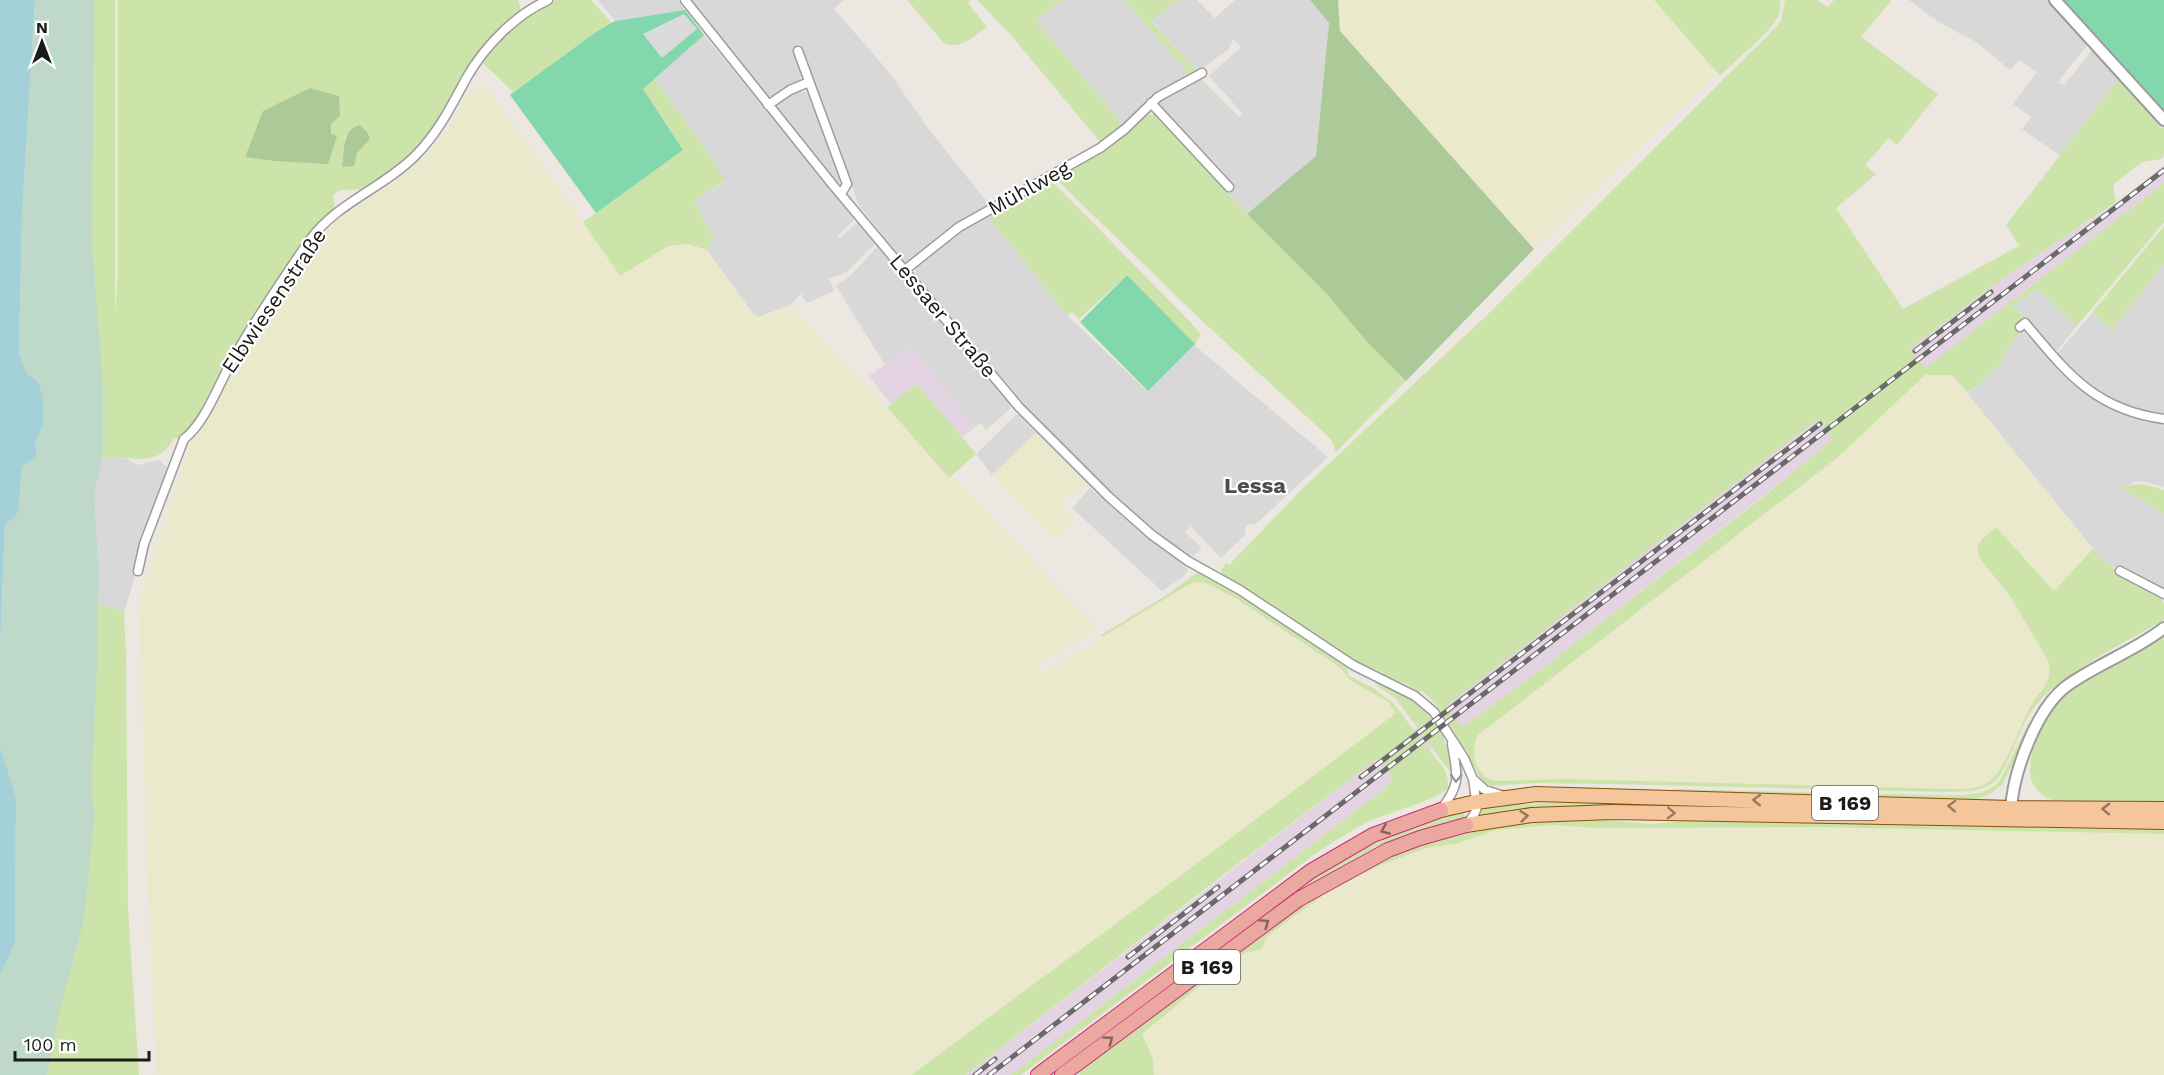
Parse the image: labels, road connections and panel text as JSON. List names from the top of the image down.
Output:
{
  "streets": {
    "highway": ["B 169"],
    "street": ["Mühlweg", "Elbwiesenstraße", "Lessaer Straße"]
  },
  "crossings": [
    ["Mühlweg", "Lessaer Straße"]
  ],
  "districts": ["Lessa"],
  "scale_bar": "100 m",
  "north": "top"
}
